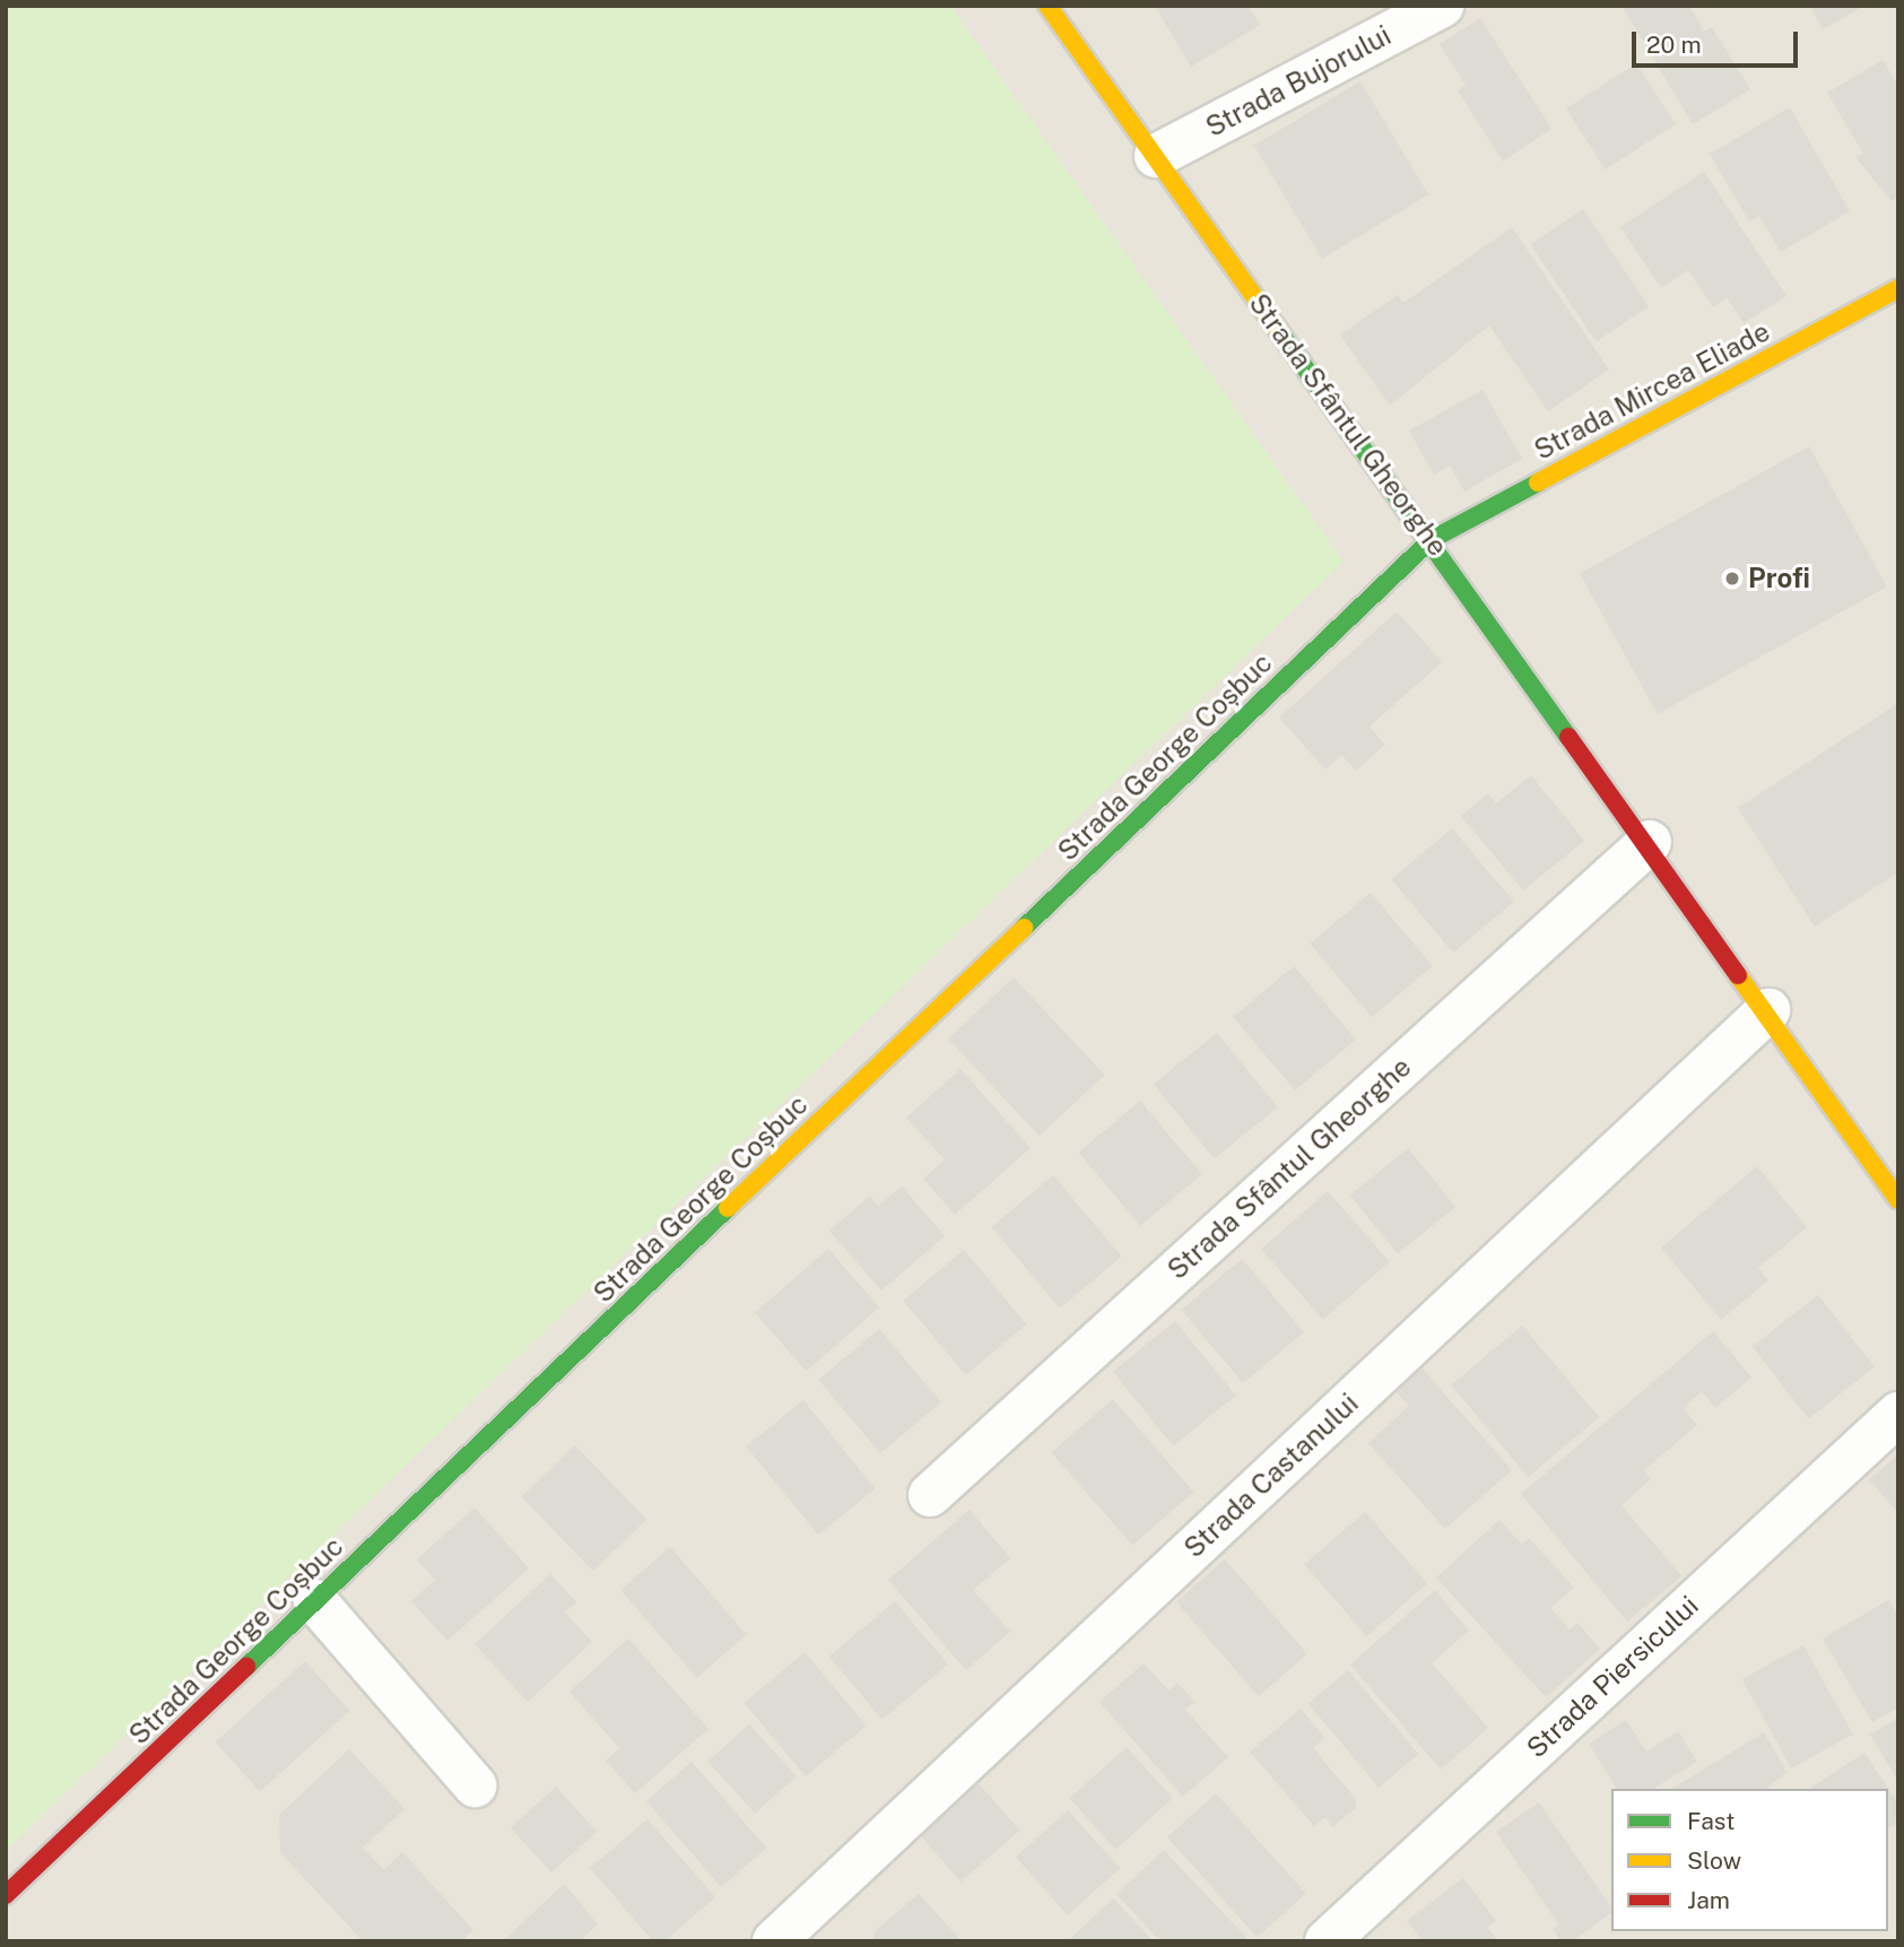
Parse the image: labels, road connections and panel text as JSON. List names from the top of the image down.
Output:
{
  "streets": {
    "street": [
      "Strada Bujorului",
      "Strada Mircea Eliade",
      "Strada Sfântul Gheorghe",
      "Strada George Coșbuc",
      "Strada Castanului",
      "Strada Piersicului"
    ]
  },
  "crossings": [
    ["Strada Bujorului", "Strada Sfântul Gheorghe"],
    ["Strada Mircea Eliade", "Strada Sfântul Gheorghe"],
    ["Strada Mircea Eliade", "Strada George Coșbuc"],
    ["Strada Sfântul Gheorghe", "Strada George Coșbuc"],
    ["Strada Sfântul Gheorghe", "Strada Castanului"]
  ],
  "places": ["Profi"],
  "legend": ["Fast", "Slow", "Jam"],
  "scale_bar": "20 m"
}
